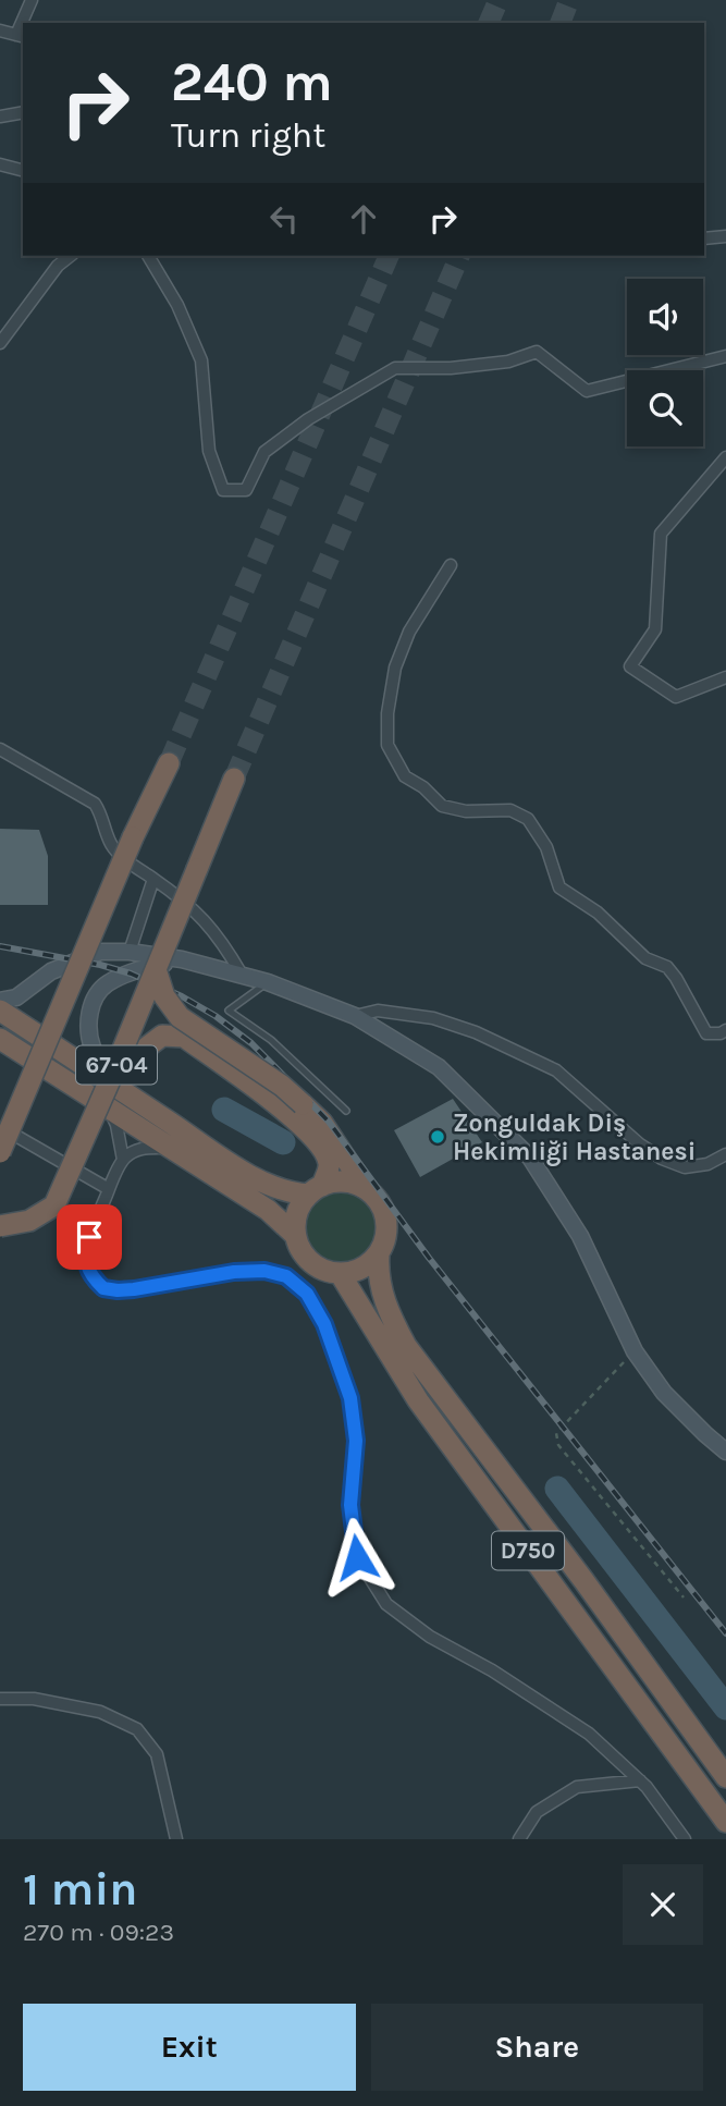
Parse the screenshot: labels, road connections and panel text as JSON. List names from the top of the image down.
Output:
{
  "streets": {
    "highway": ["67-04", "D750"]
  },
  "places": ["Zonguldak Diş Hekimliği Hastanesi"],
  "page": {
    "turn": ["240 m", "Turn right"],
    "heading": ["1 min", "270 m · 09:23"],
    "buttons": ["Exit", "Share"]
  }
}
